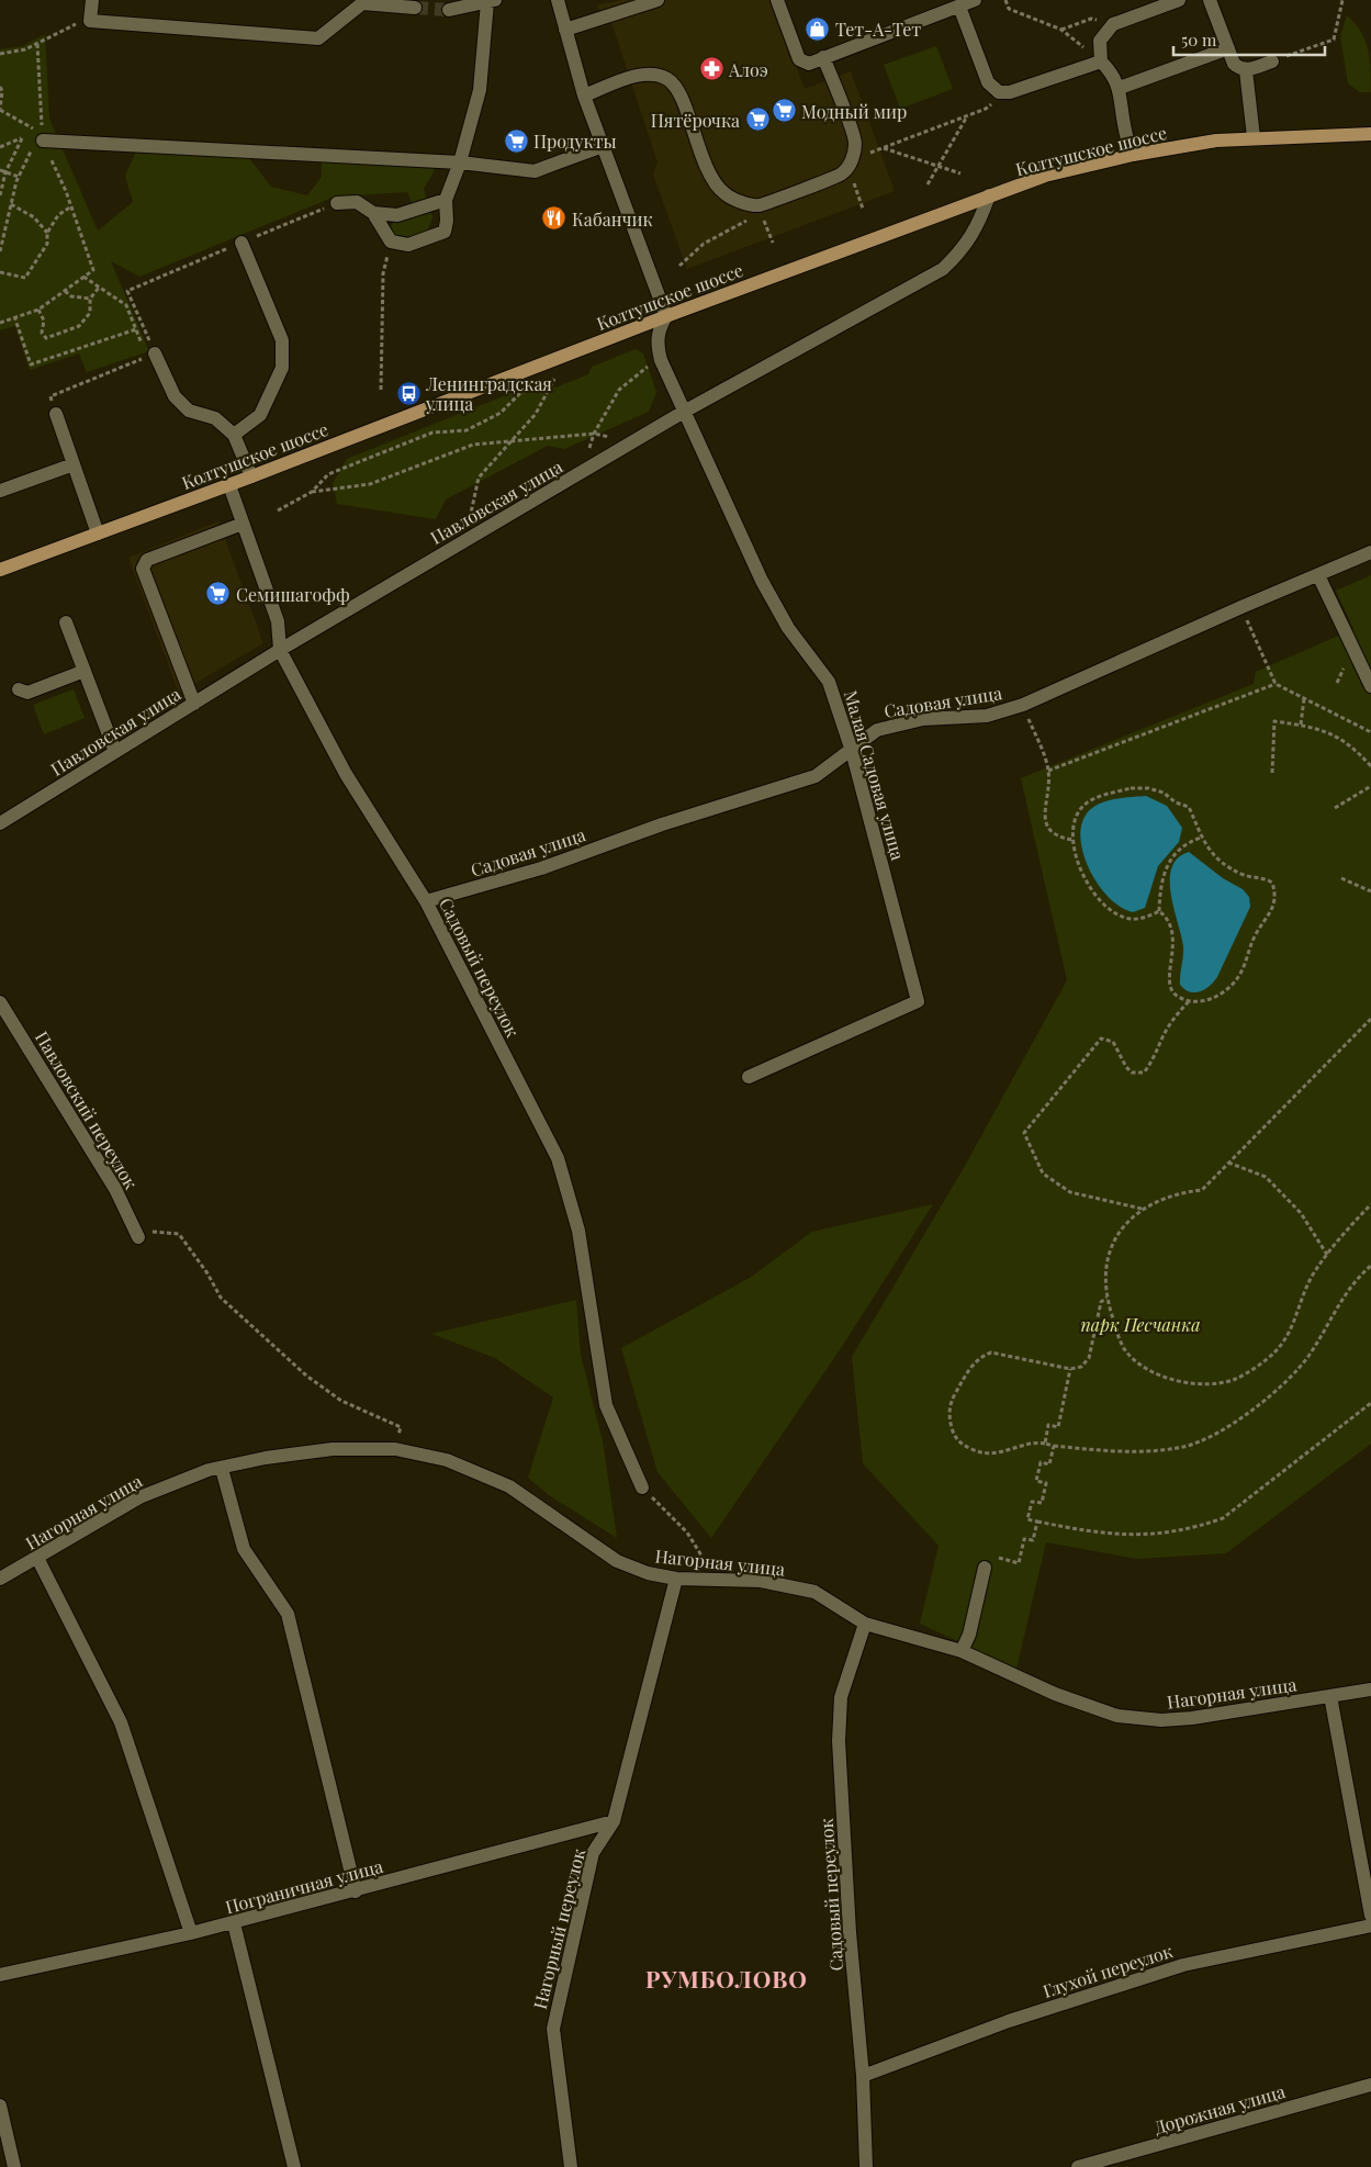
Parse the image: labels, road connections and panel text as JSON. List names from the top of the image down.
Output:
{
  "streets": {
    "main road": ["Колтушское шоссе"],
    "street": [
      "Павловская улица",
      "Садовая улица",
      "Малая Садовая улица",
      "Садовый переулок",
      "Павловский переулок",
      "Нагорная улица",
      "Пограничная улица",
      "Нагорный переулок",
      "Глухой переулок",
      "Дорожная улица"
    ]
  },
  "crossings": [
    ["Колтушское шоссе", "Павловская улица"],
    ["Колтушское шоссе", "Малая Садовая улица"],
    ["Колтушское шоссе", "Садовый переулок"],
    ["Павловская улица", "Малая Садовая улица"],
    ["Павловская улица", "Садовый переулок"],
    ["Садовая улица", "Малая Садовая улица"],
    ["Садовая улица", "Садовый переулок"],
    ["Садовый переулок", "Нагорная улица"],
    ["Садовый переулок", "Глухой переулок"],
    ["Нагорная улица", "Нагорный переулок"],
    ["Пограничная улица", "Нагорный переулок"]
  ],
  "districts": ["РУМБОЛОВО"],
  "parks": ["парк Песчанка"],
  "places": {
    "shop": ["Тет-А-Тет"],
    "pharmacy": ["Алоэ"],
    "supermarket": [
      "Модный мир",
      "Пятёрочка",
      "Продукты",
      "Семишагофф"
    ],
    "restaurant": ["Кабанчик"],
    "bus stop": ["Ленинградская улица"]
  },
  "scale_bar": "50 m"
}
